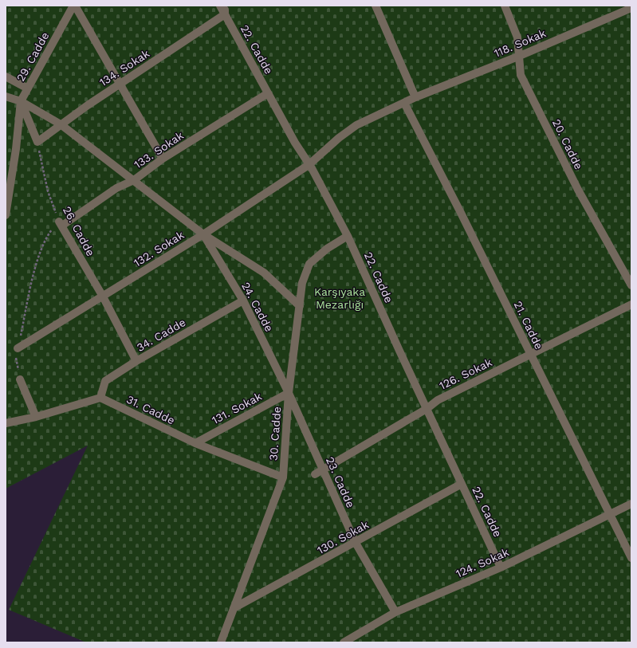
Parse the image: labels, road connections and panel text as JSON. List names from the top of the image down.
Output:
{
  "streets": {
    "lane": [
      "118. Sokak",
      "22. Cadde",
      "29. Cadde",
      "134. Sokak",
      "20. Cadde",
      "133. Sokak",
      "26. Cadde",
      "132. Sokak",
      "24. Cadde",
      "21. Cadde",
      "34. Cadde",
      "126. Sokak",
      "131. Sokak",
      "31. Cadde",
      "30. Cadde",
      "23. Cadde",
      "130. Sokak",
      "124. Sokak"
    ]
  },
  "crossings": [
    ["118. Sokak", "20. Cadde"],
    ["118. Sokak", "132. Sokak"],
    ["118. Sokak", "21. Cadde"],
    ["22. Cadde", "134. Sokak"],
    ["22. Cadde", "133. Sokak"],
    ["22. Cadde", "132. Sokak"],
    ["22. Cadde", "126. Sokak"],
    ["22. Cadde", "30. Cadde"],
    ["22. Cadde", "130. Sokak"],
    ["22. Cadde", "124. Sokak"],
    ["134. Sokak", "26. Cadde"],
    ["133. Sokak", "26. Cadde"],
    ["26. Cadde", "132. Sokak"],
    ["26. Cadde", "34. Cadde"],
    ["132. Sokak", "24. Cadde"],
    ["132. Sokak", "21. Cadde"],
    ["24. Cadde", "34. Cadde"],
    ["24. Cadde", "131. Sokak"],
    ["24. Cadde", "30. Cadde"],
    ["24. Cadde", "23. Cadde"],
    ["21. Cadde", "126. Sokak"],
    ["21. Cadde", "124. Sokak"],
    ["34. Cadde", "31. Cadde"],
    ["126. Sokak", "23. Cadde"],
    ["131. Sokak", "31. Cadde"],
    ["131. Sokak", "30. Cadde"],
    ["131. Sokak", "23. Cadde"],
    ["31. Cadde", "30. Cadde"],
    ["30. Cadde", "23. Cadde"],
    ["30. Cadde", "130. Sokak"],
    ["23. Cadde", "130. Sokak"],
    ["23. Cadde", "124. Sokak"]
  ],
  "parks": ["Karşıyaka Mezarlığı"]
}
